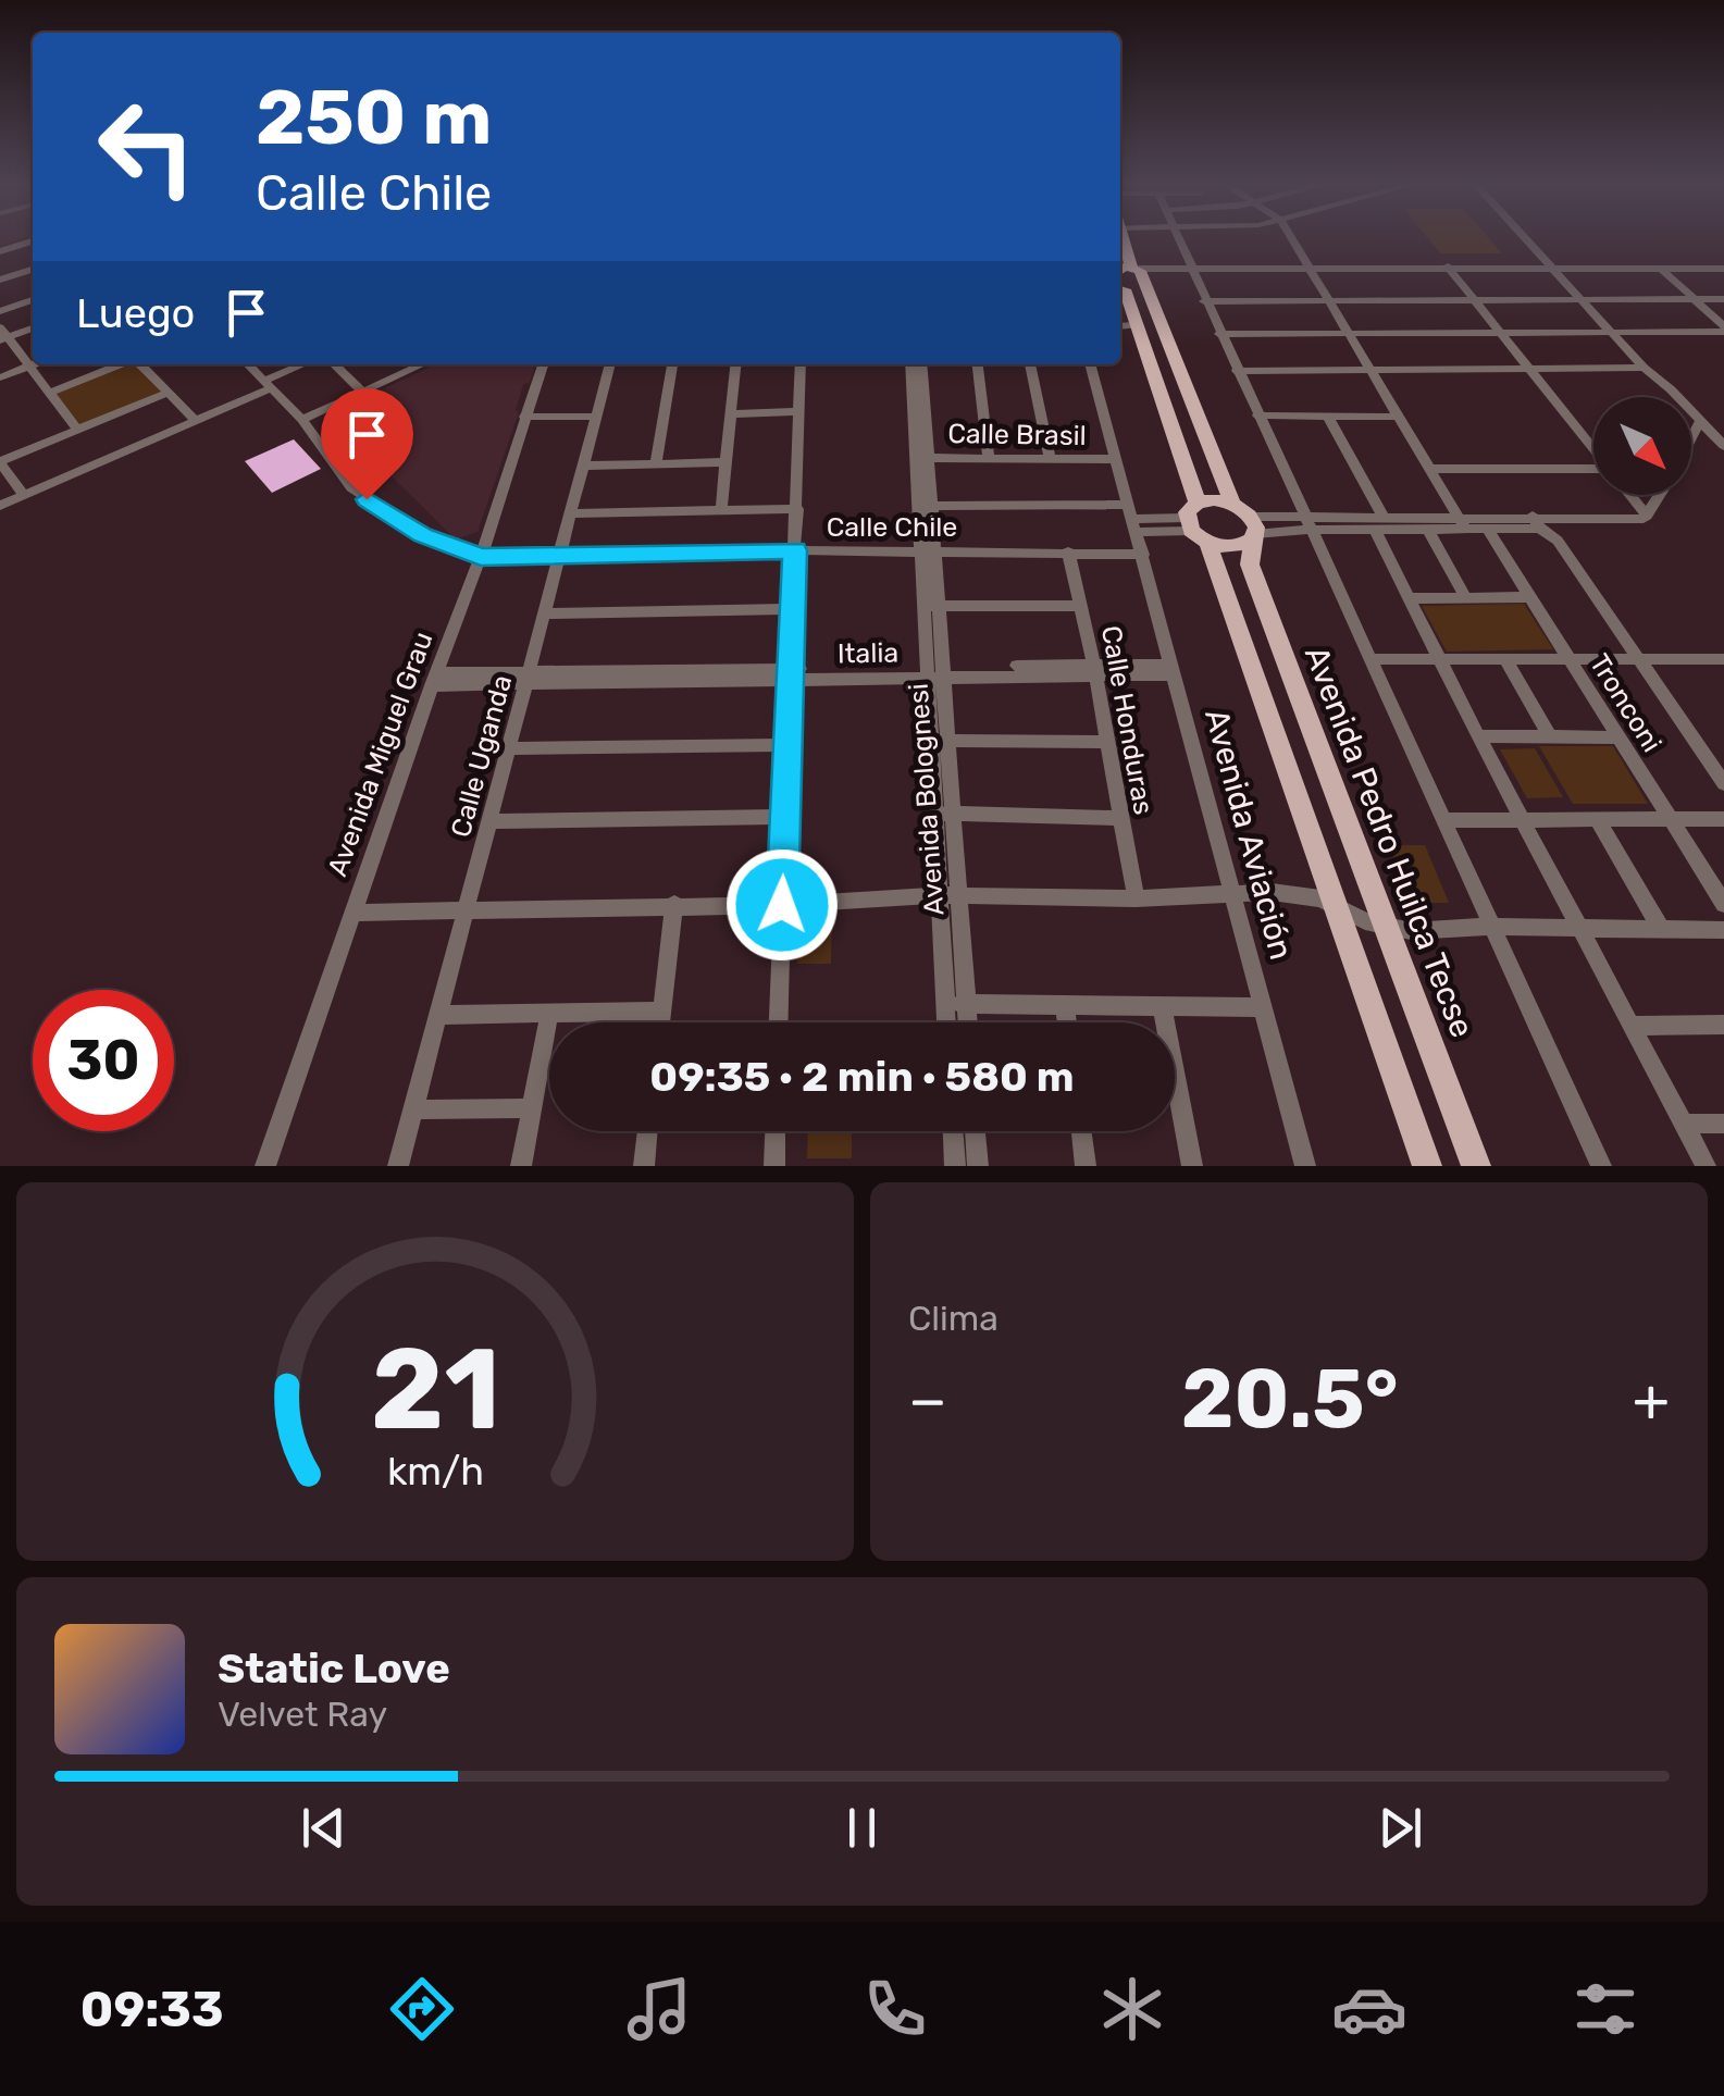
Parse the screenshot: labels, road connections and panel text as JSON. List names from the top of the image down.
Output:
{
  "streets": {
    "main road": ["Avenida Pedro Huilca Tecse"],
    "street": [
      "Calle Brasil",
      "Calle Chile",
      "Italia",
      "Tronconi",
      "Calle Honduras",
      "Avenida Miguel Grau",
      "Calle Uganda",
      "Avenida Bolognesi",
      "Avenida Aviación"
    ]
  },
  "crossings": [
    ["Calle Brasil", "Avenida Bolognesi"],
    ["Calle Brasil", "Avenida Aviación"],
    ["Calle Chile", "Calle Honduras"],
    ["Calle Chile", "Avenida Miguel Grau"],
    ["Calle Chile", "Calle Uganda"],
    ["Calle Chile", "Avenida Bolognesi"],
    ["Calle Chile", "Avenida Aviación"],
    ["Italia", "Calle Honduras"],
    ["Italia", "Avenida Miguel Grau"],
    ["Italia", "Calle Uganda"],
    ["Italia", "Avenida Bolognesi"],
    ["Italia", "Avenida Aviación"]
  ],
  "north": "bottom right",
  "page": {
    "turn": ["250 m", "Calle Chile"],
    "then": "Luego",
    "limit": "30",
    "trip": "09:35 · 2 min · 580 m",
    "tile": "Clima",
    "heat": ["−", "20.5°", "+"],
    "song": ["Static Love", "Velvet Ray"],
    "tabs": "09:33",
    "gauge": ["21", "km/h"]
  }
}
